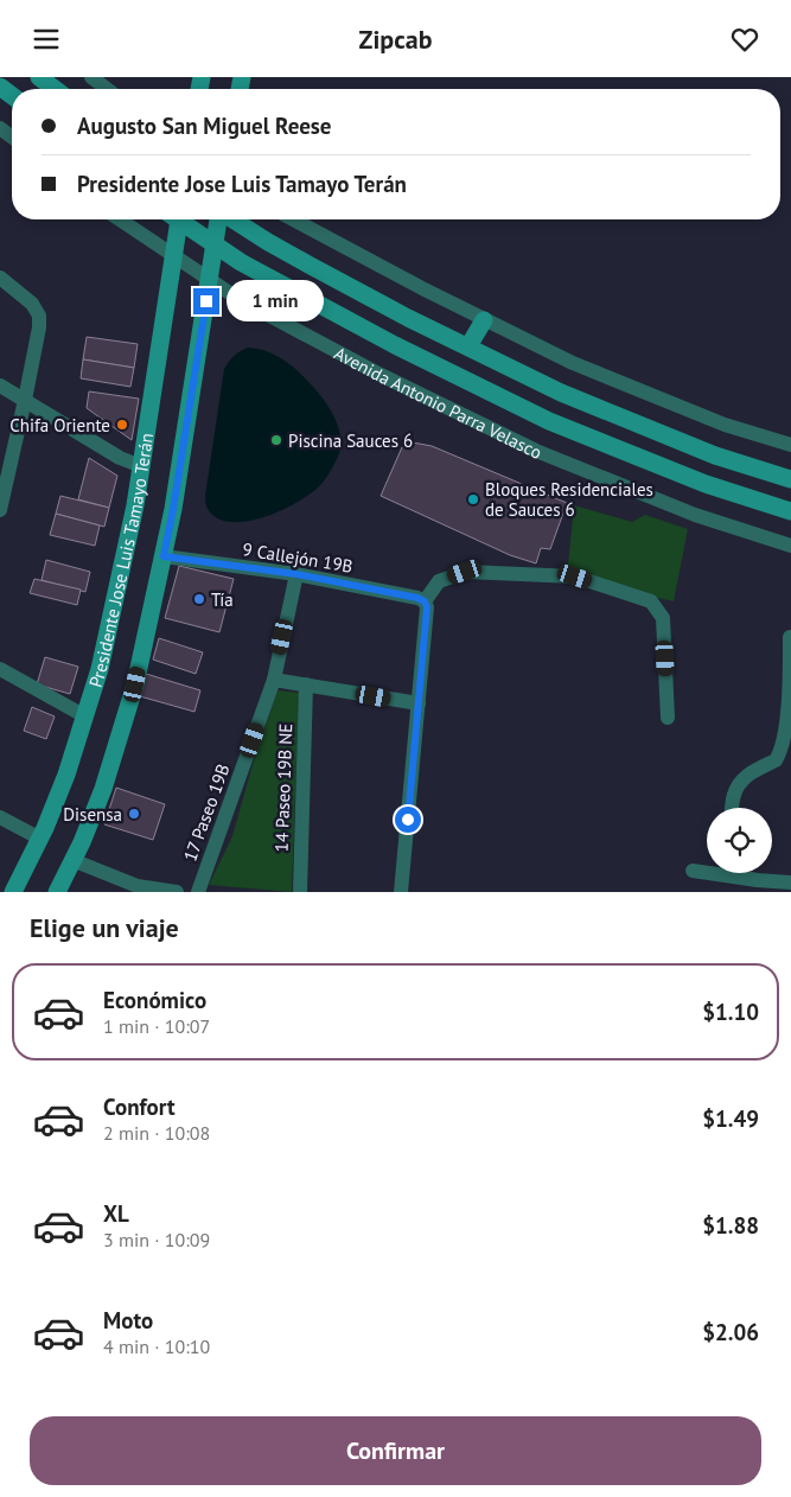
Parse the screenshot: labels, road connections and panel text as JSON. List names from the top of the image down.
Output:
{
  "streets": {
    "main road": ["Avenida Antonio Parra Velasco", "Presidente Jose Luis Tamayo Terán"],
    "street": ["9 Callejón 19B", "14 Paseo 19B NE", "17 Paseo 19B"]
  },
  "crossings": [
    ["Avenida Antonio Parra Velasco", "Presidente Jose Luis Tamayo Terán"],
    ["9 Callejón 19B", "17 Paseo 19B"]
  ],
  "places": [
    "Chifa Oriente",
    "Piscina Sauces 6",
    "Bloques Residenciales de Sauces 6",
    "Tía",
    "Disensa"
  ],
  "page": {
    "header": "Zipcab",
    "banner": ["Augusto San Miguel Reese", "Presidente Jose Luis Tamayo Terán"],
    "bubble": "1 min",
    "heading": "Elige un viaje",
    "list": [
      {
        "name": "Económico",
        "note": "1 min · 10:07",
        "value": "$1.10"
      },
      {
        "name": "Confort",
        "note": "2 min · 10:08",
        "value": "$1.49"
      },
      {
        "name": "XL",
        "note": "3 min · 10:09",
        "value": "$1.88"
      },
      {
        "name": "Moto",
        "note": "4 min · 10:10",
        "value": "$2.06"
      }
    ],
    "buttons": "Confirmar"
  }
}
